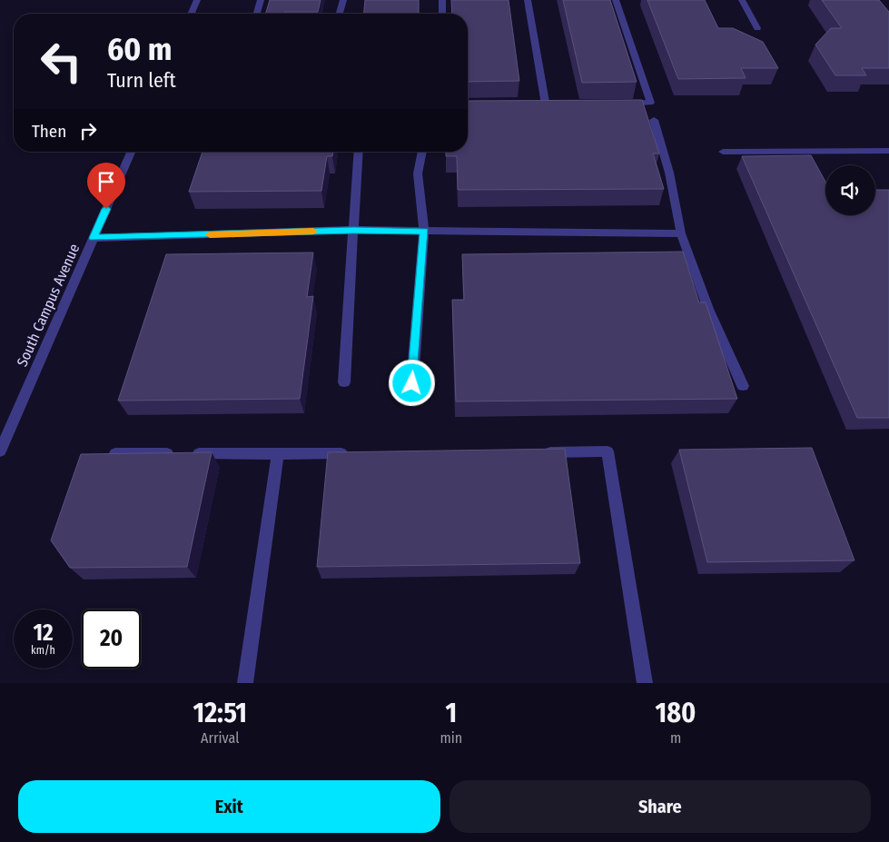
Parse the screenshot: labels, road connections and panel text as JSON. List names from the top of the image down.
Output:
{
  "streets": {
    "street": ["South Campus Avenue"]
  },
  "page": {
    "turn": ["60 m", "Turn left"],
    "then": "Then",
    "speed": "12 km/h",
    "limit": "20",
    "eta": [
      "12:51",
      "Arrival",
      "1",
      "min",
      "180",
      "m"
    ],
    "buttons": ["Exit", "Share"]
  }
}
